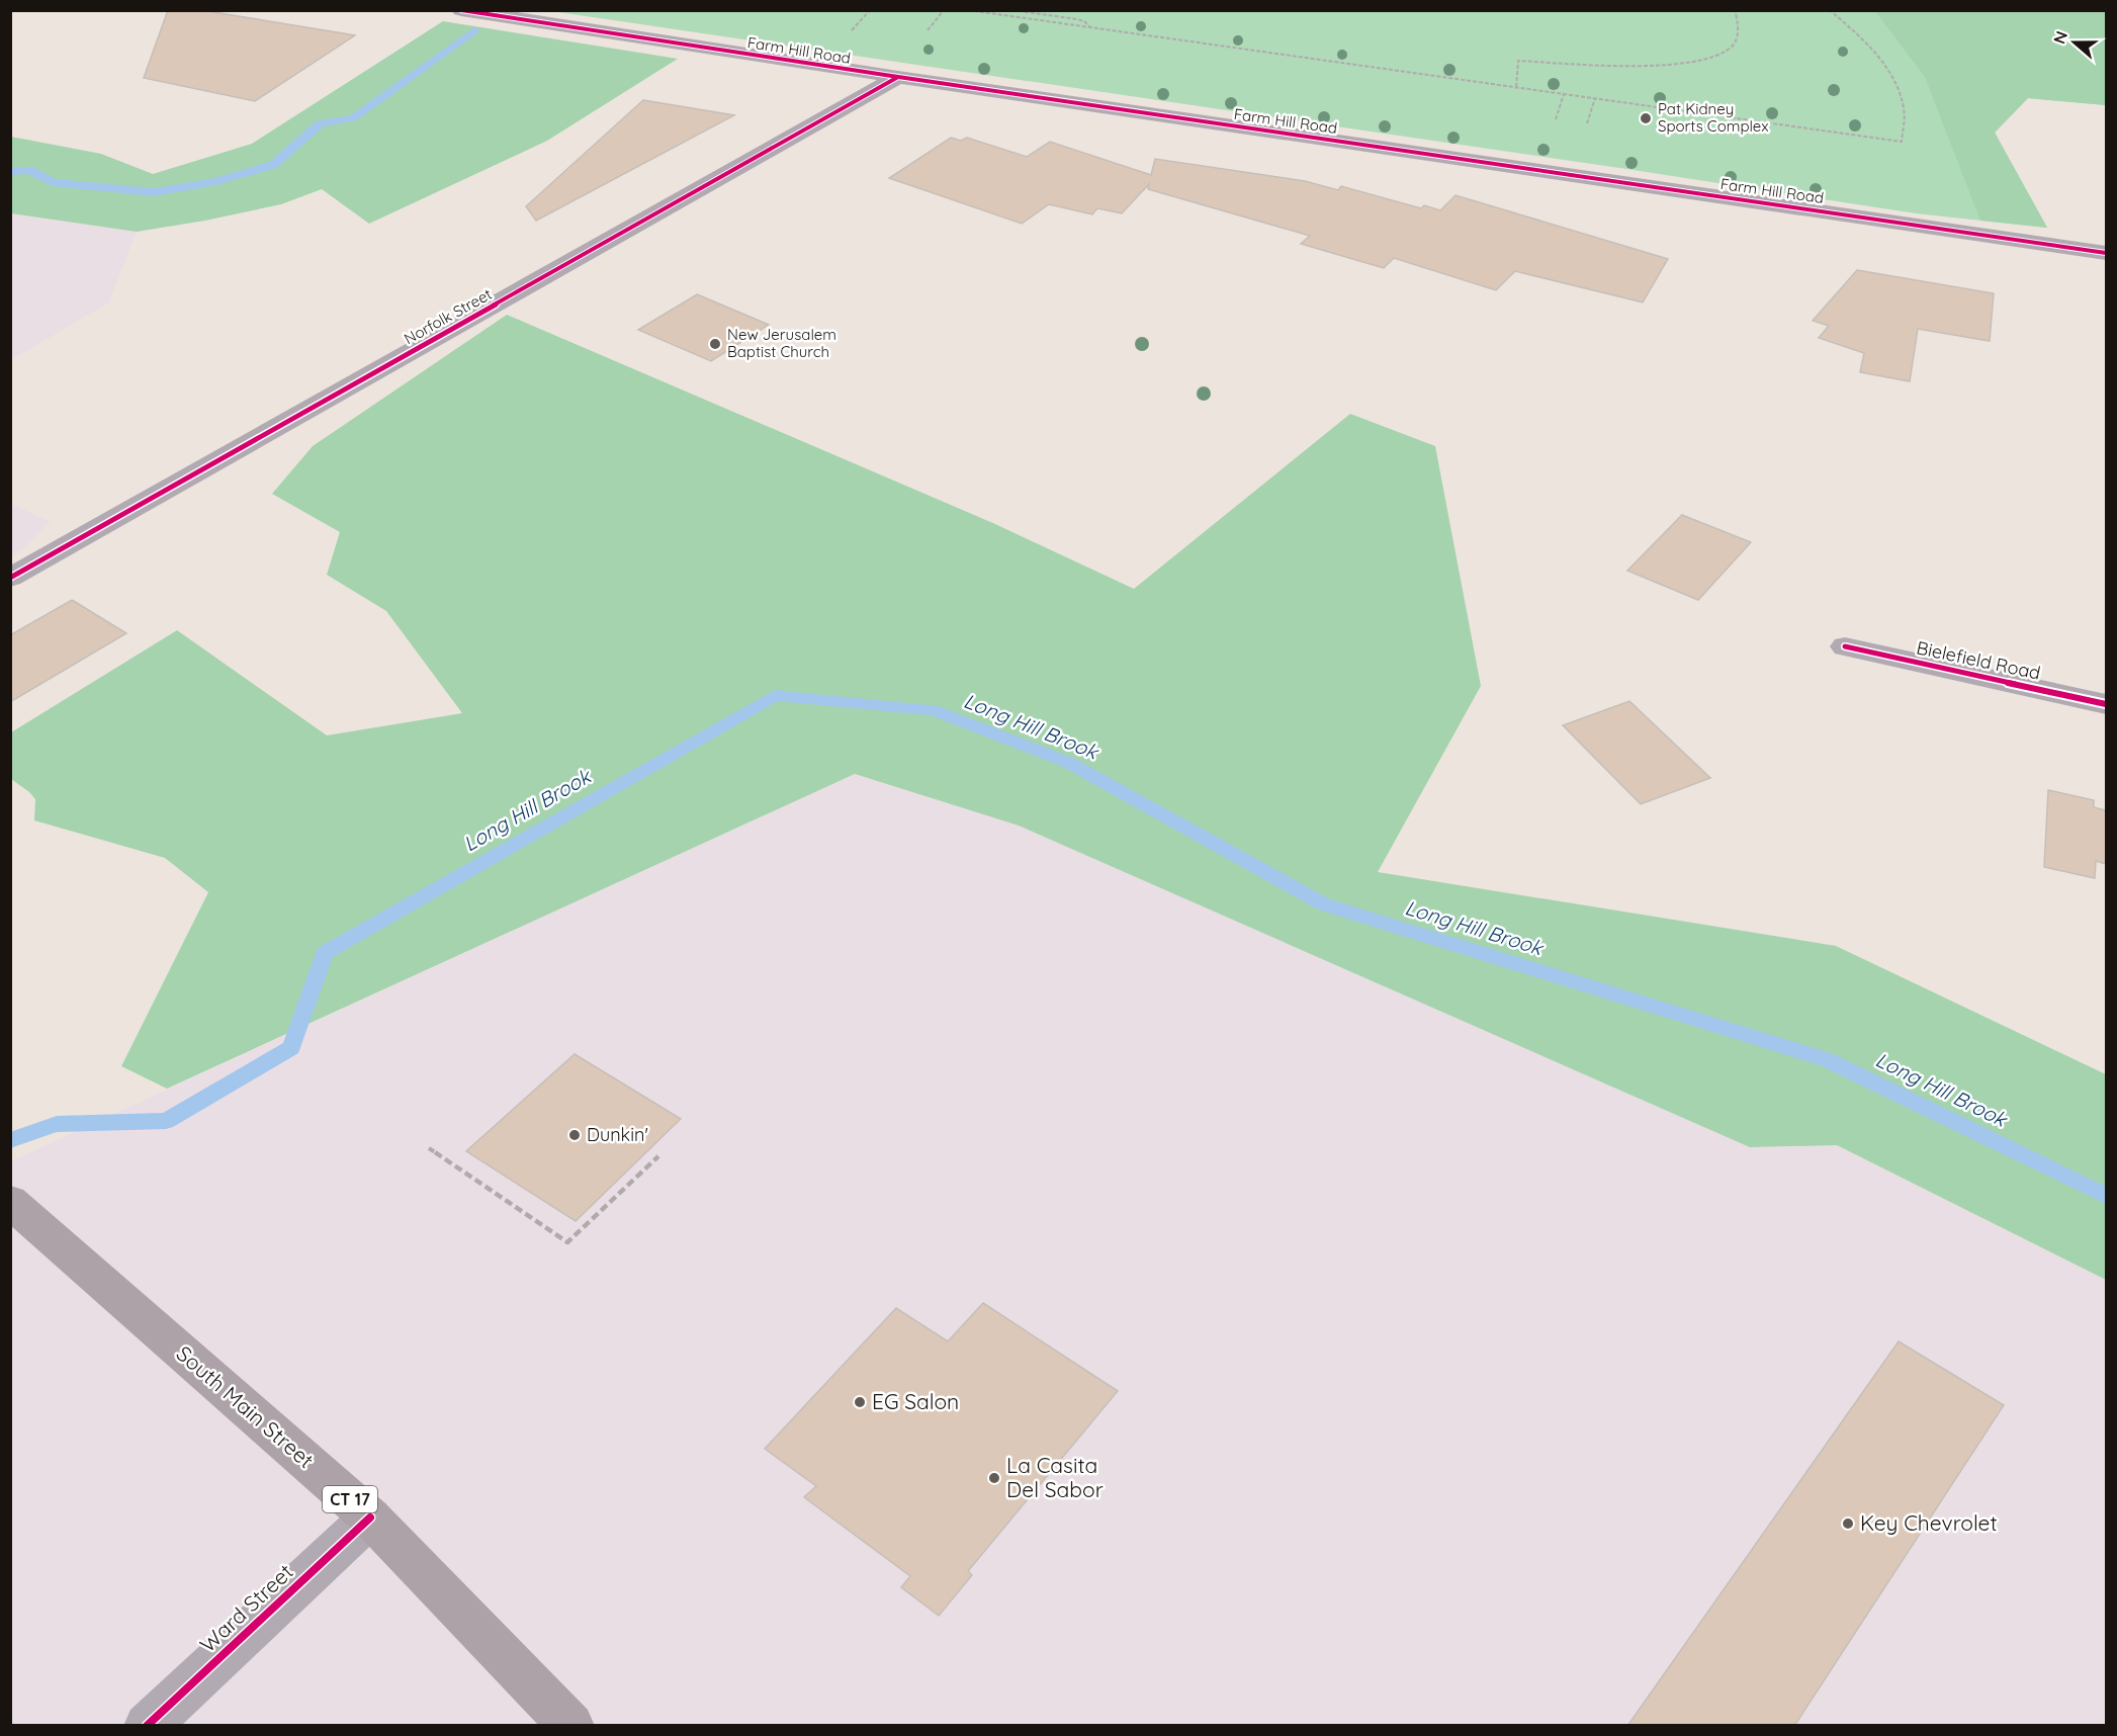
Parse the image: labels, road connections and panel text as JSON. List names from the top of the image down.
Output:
{
  "streets": {
    "main road": ["South Main Street", "CT 17"],
    "street": [
      "Farm Hill Road",
      "Norfolk Street",
      "Bielefield Road",
      "Ward Street"
    ]
  },
  "crossings": [
    ["Farm Hill Road", "Norfolk Street"],
    ["South Main Street", "Ward Street"]
  ],
  "water": ["Long Hill Brook"],
  "places": [
    "Pat Kidney Sports Complex",
    "New Jerusalem Baptist Church",
    "Dunkin'",
    "EG Salon",
    "La Casita Del Sabor",
    "Key Chevrolet"
  ],
  "north": "left"
}
